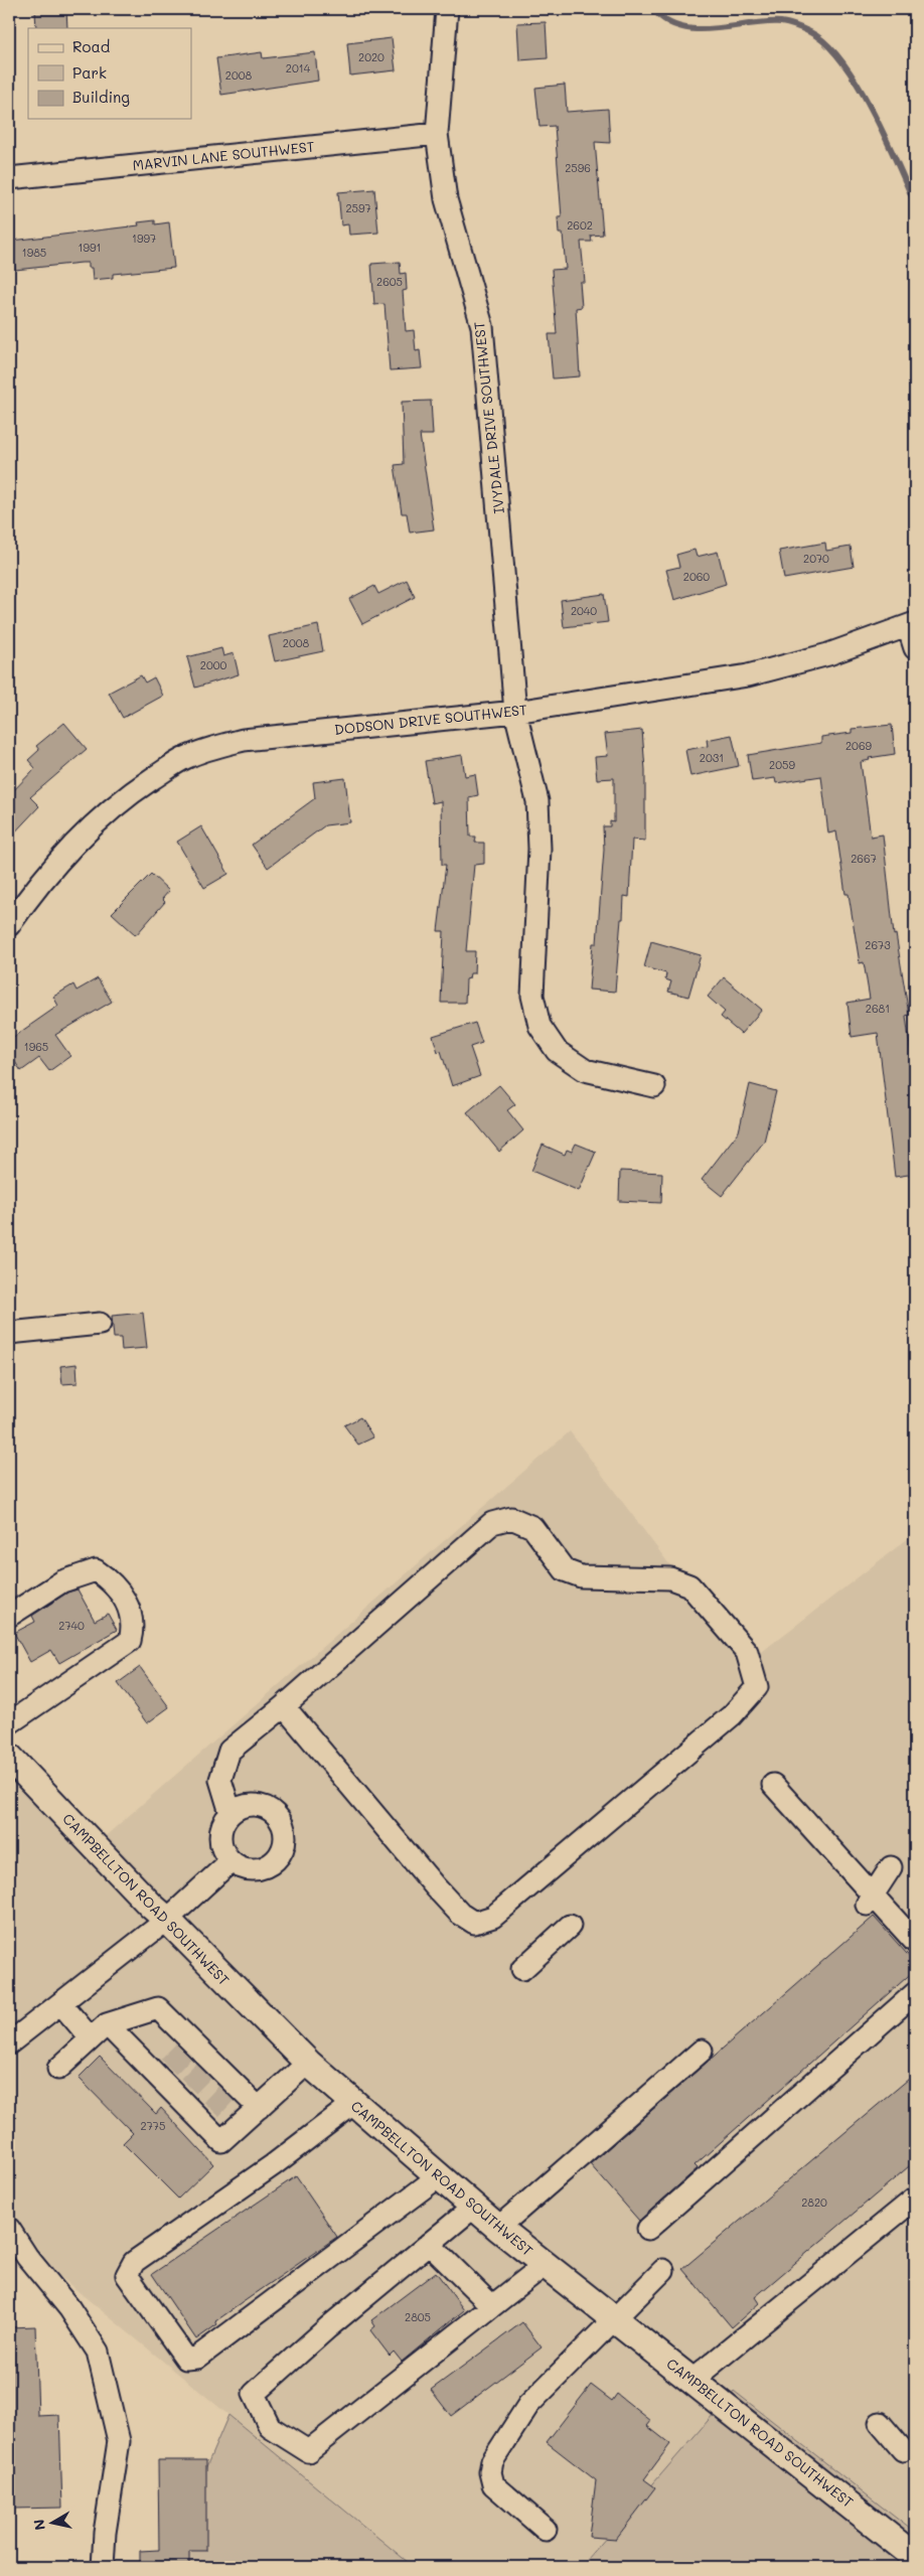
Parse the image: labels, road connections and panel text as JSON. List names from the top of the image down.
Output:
{
  "streets": {
    "main road": ["CAMPBELLTON ROAD SOUTHWEST"],
    "street": ["MARVIN LANE SOUTHWEST", "IVYDALE DRIVE SOUTHWEST", "DODSON DRIVE SOUTHWEST"]
  },
  "crossings": [
    ["MARVIN LANE SOUTHWEST", "IVYDALE DRIVE SOUTHWEST"],
    ["IVYDALE DRIVE SOUTHWEST", "DODSON DRIVE SOUTHWEST"]
  ],
  "house_numbers": [
    "2020",
    "2014",
    "2008",
    "2596",
    "2597",
    "2602",
    "1997",
    "1991",
    "1985",
    "2605",
    "2070",
    "2060",
    "2040",
    "2008",
    "2000",
    "2069",
    "2031",
    "2059",
    "2667",
    "2673",
    "2681",
    "1965",
    "2740",
    "2775",
    "2820",
    "2805"
  ],
  "legend": ["Road", "Park", "Building"],
  "north": "left"
}
